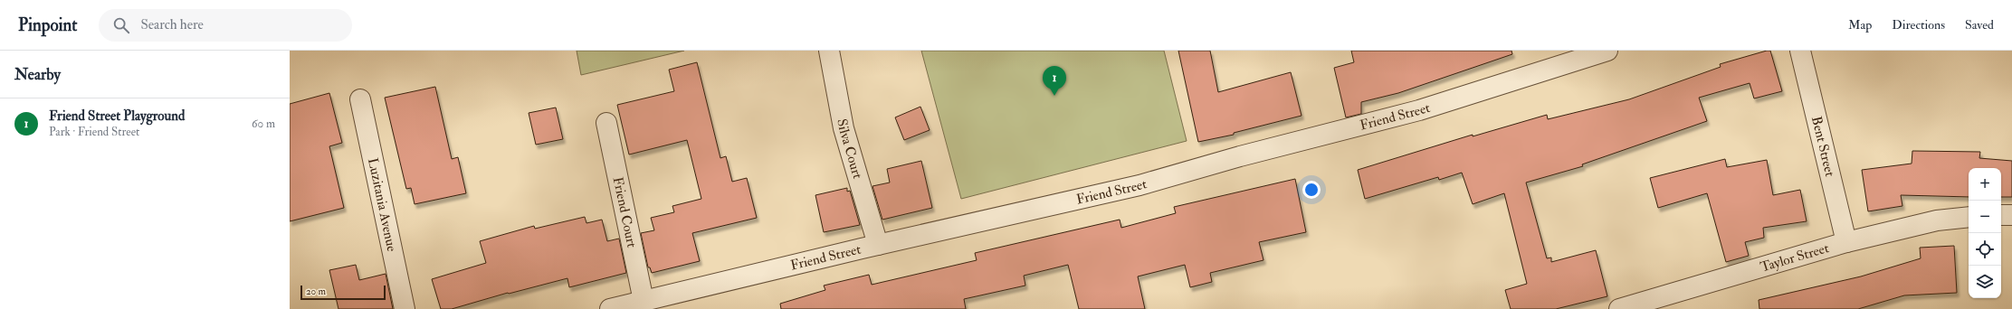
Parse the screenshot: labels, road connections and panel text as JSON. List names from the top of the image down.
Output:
{
  "streets": {
    "street": [
      "Friend Street",
      "Bent Street",
      "Silva Court",
      "Luzitania Avenue",
      "Friend Court",
      "Taylor Street"
    ]
  },
  "crossings": [
    ["Friend Street", "Silva Court"],
    ["Friend Street", "Friend Court"],
    ["Bent Street", "Taylor Street"]
  ],
  "scale_bar": "20 m",
  "page": {
    "header": "Pinpoint",
    "search": "Search here",
    "nav": ["Map", "Directions", "Saved"],
    "heading": "Nearby",
    "pins": "1",
    "list": [
      {
        "mark": "1",
        "name": "Friend Street Playground",
        "note": "Park · Friend Street",
        "value": "60 m"
      }
    ],
    "map_buttons": ["+", "−"],
    "scale": "20 m"
  }
}
